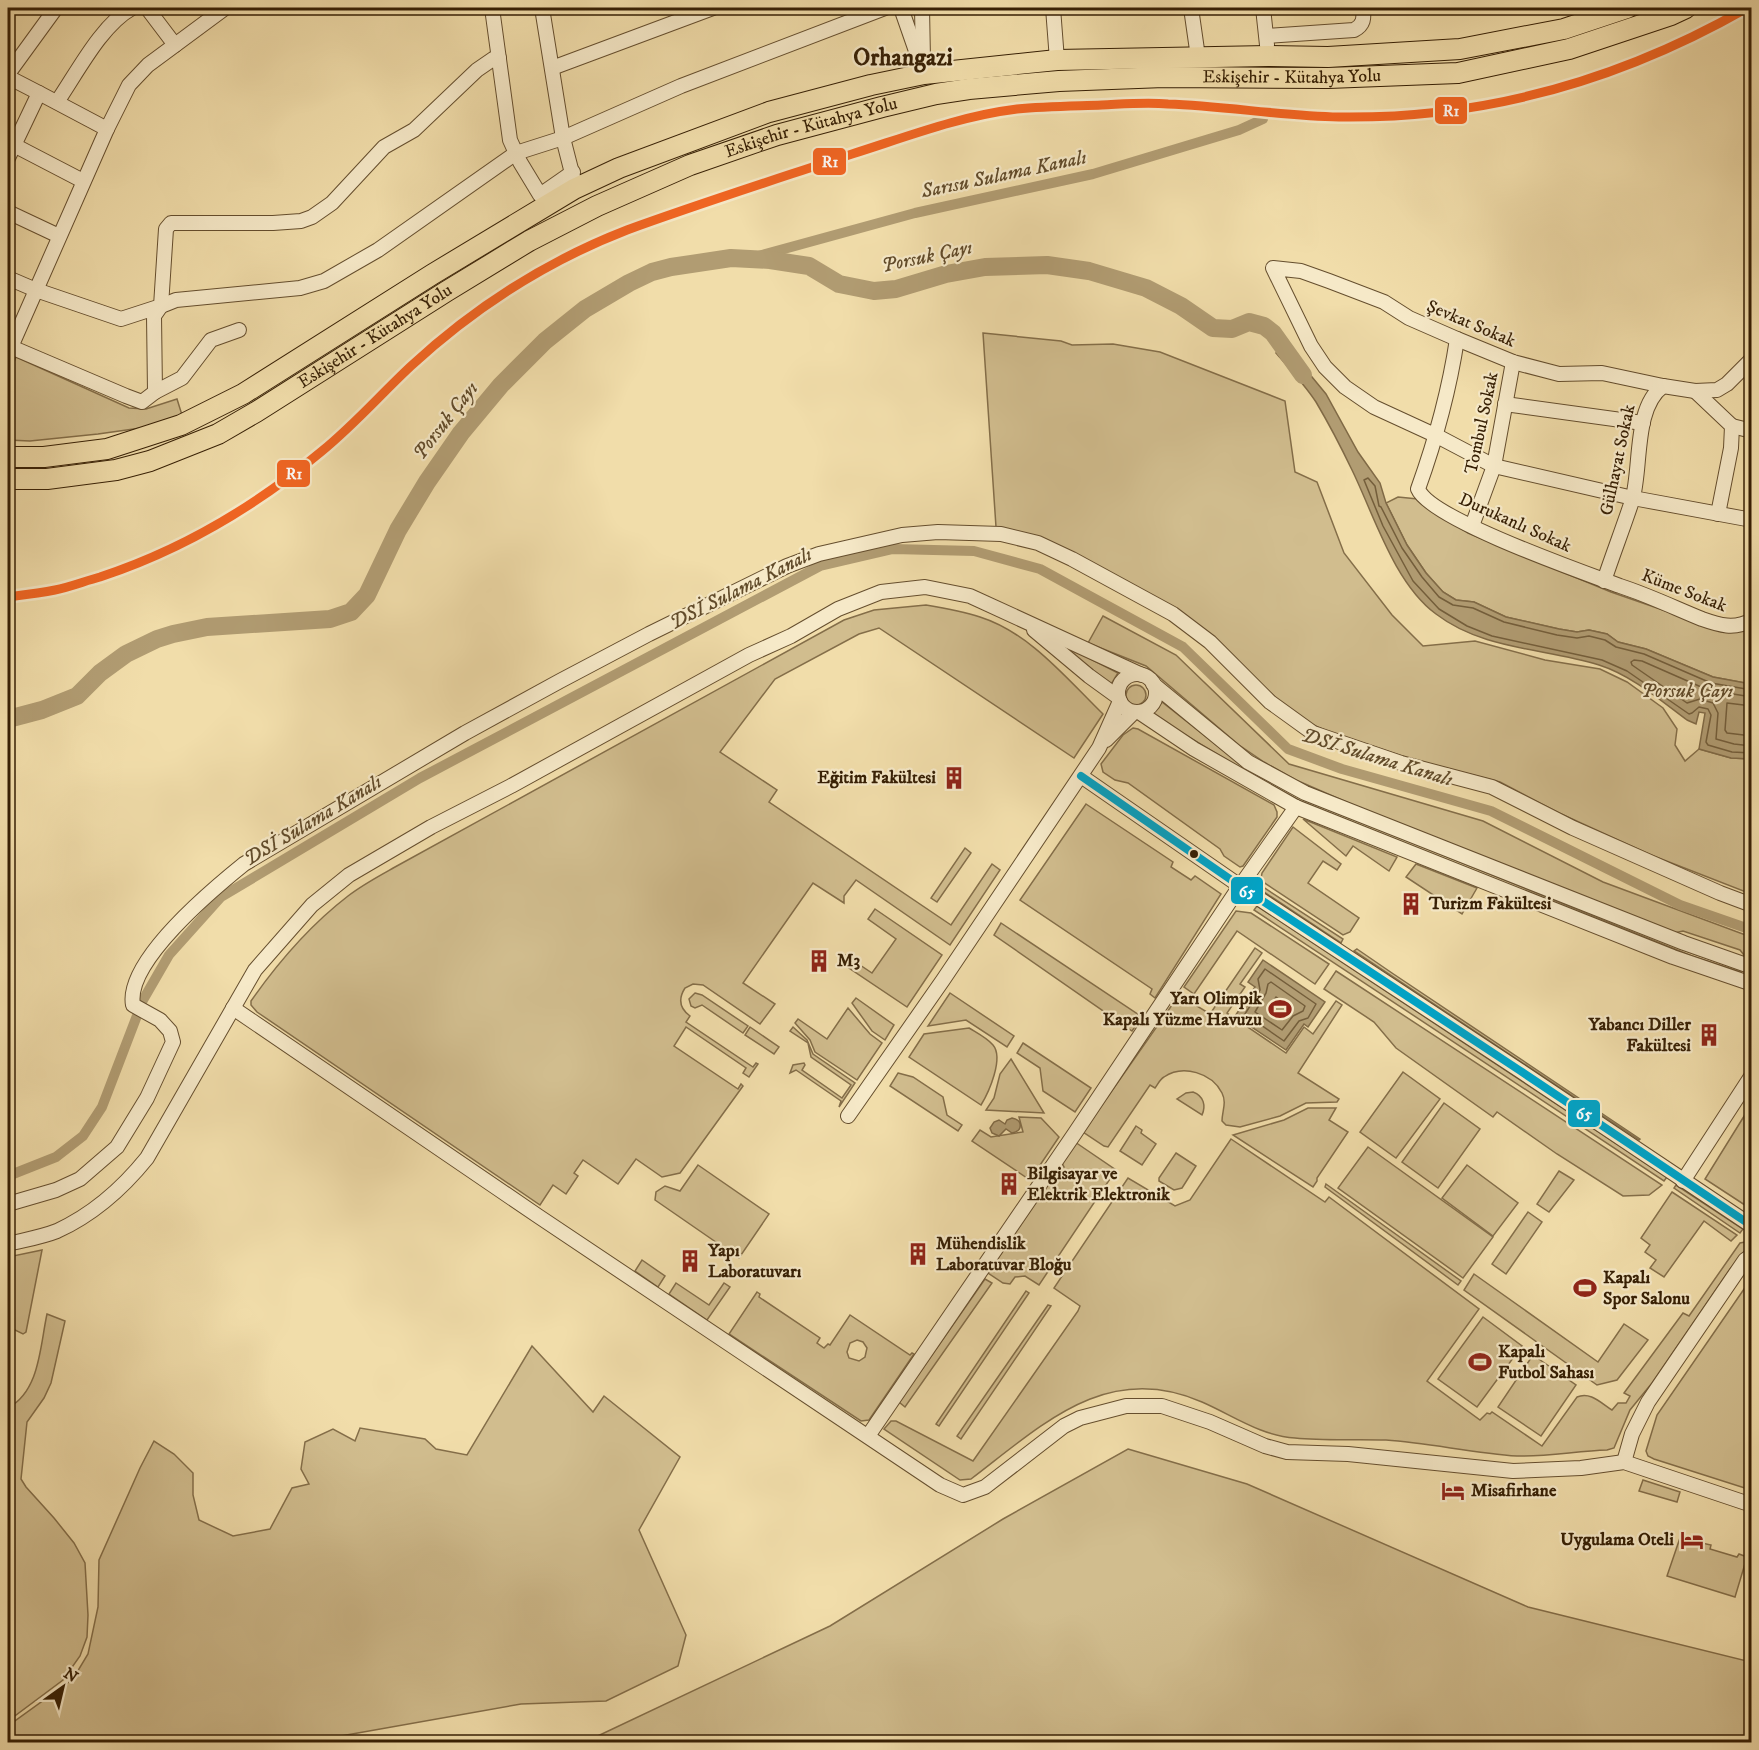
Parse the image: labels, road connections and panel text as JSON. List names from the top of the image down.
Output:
{
  "streets": {
    "highway": ["Eskişehir - Kütahya Yolu"],
    "street": [
      "Şevkat Sokak",
      "Tombul Sokak",
      "Gülhayat Sokak",
      "Durukanlı Sokak",
      "Küme Sokak"
    ]
  },
  "crossings": [
    ["Şevkat Sokak", "Tombul Sokak"],
    ["Şevkat Sokak", "Gülhayat Sokak"],
    ["Şevkat Sokak", "Durukanlı Sokak"],
    ["Tombul Sokak", "Durukanlı Sokak"],
    ["Gülhayat Sokak", "Durukanlı Sokak"],
    ["Gülhayat Sokak", "Küme Sokak"],
    ["Durukanlı Sokak", "Küme Sokak"]
  ],
  "districts": ["Orhangazi"],
  "water": ["Sarısu Sulama Kanalı", "Porsuk Çayı", "DSİ Sulama Kanalı"],
  "places": {
    "building": [
      "Eğitim Fakültesi",
      "Turizm Fakültesi",
      "M3",
      "Yabancı Diller Fakültesi",
      "Bilgisayar ve Elektrik Elektronik",
      "Mühendislik Laboratuvar Bloğu",
      "Yapı Laboratuvarı"
    ],
    "sports": ["Yarı Olimpik Kapalı Yüzme Havuzu", "Kapalı Spor Salonu", "Kapalı Futbol Sahası"],
    "hotel": ["Misafirhane", "Uygulama Oteli"]
  },
  "lines": ["transit line R1", "transit line 65"],
  "north": "top right"
}
